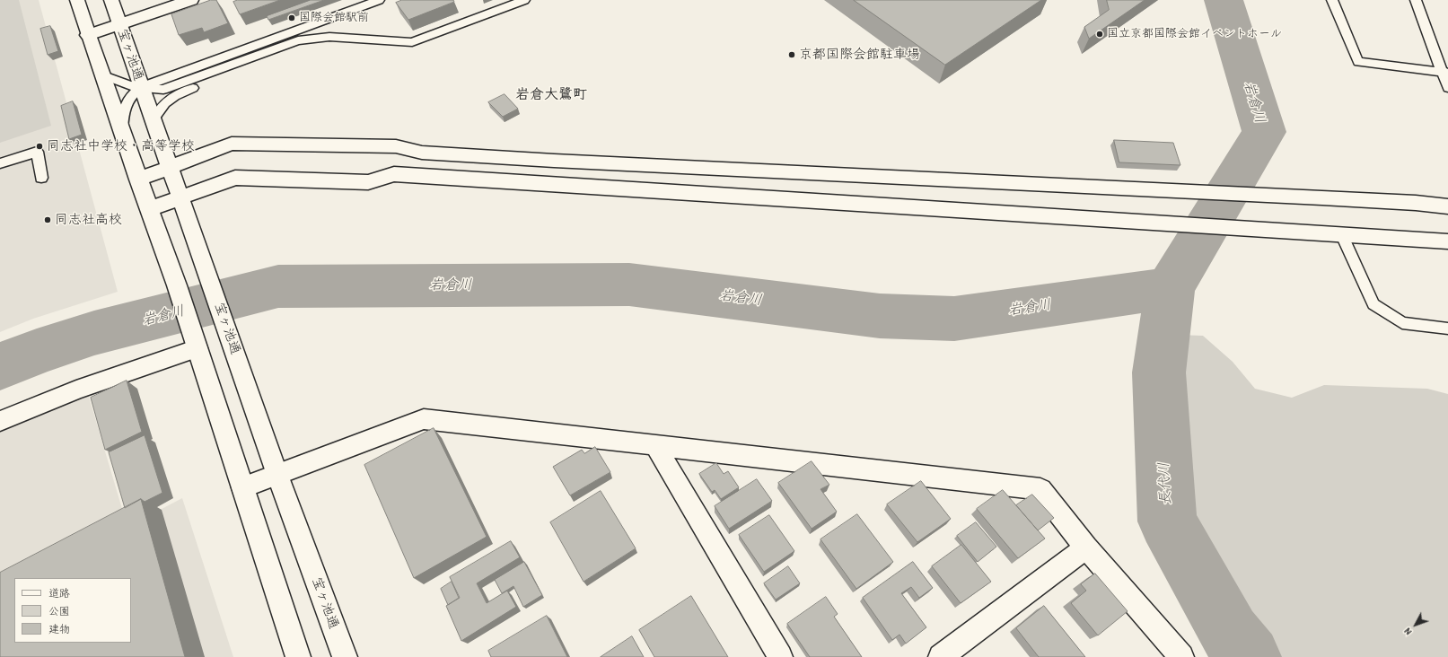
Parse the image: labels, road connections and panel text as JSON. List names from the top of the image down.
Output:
{
  "streets": {
    "street": ["宝ヶ池通"]
  },
  "districts": ["岩倉大鷺町"],
  "water": ["岩倉川", "長代川"],
  "places": [
    "国際会館駅前",
    "国立京都国際会館イベントホール",
    "京都国際会館駐車場",
    "同志社中学校・高等学校",
    "同志社高校"
  ],
  "legend": ["道路", "公園", "建物"],
  "north": "bottom left"
}
